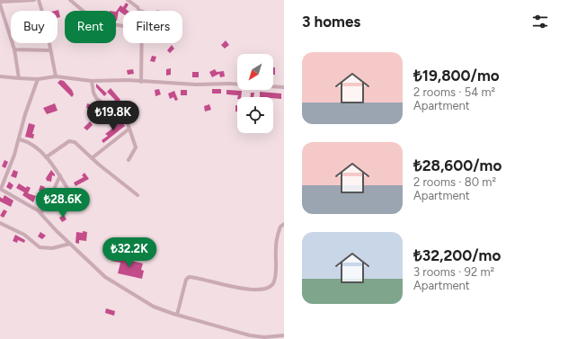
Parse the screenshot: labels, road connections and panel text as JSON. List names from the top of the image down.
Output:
{
  "north": "bottom left",
  "page": {
    "heading": "3 homes",
    "chip": ["Buy", "Rent", "Filters"],
    "list": [
      {
        "name": "₺19,800/mo",
        "note": "2 rooms · 54 m² · Apartment"
      },
      {
        "name": "₺28,600/mo",
        "note": "2 rooms · 80 m² · Apartment"
      },
      {
        "name": "₺32,200/mo",
        "note": "3 rooms · 92 m² · Apartment"
      }
    ],
    "price": ["₺19.8K", "₺28.6K", "₺32.2K"]
  }
}
